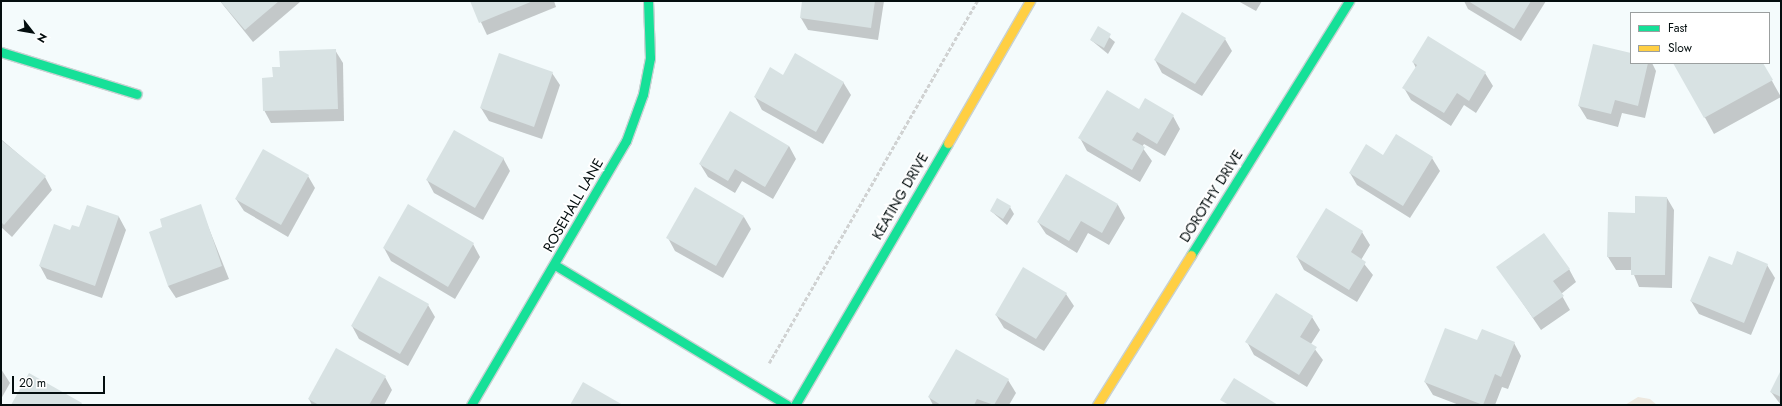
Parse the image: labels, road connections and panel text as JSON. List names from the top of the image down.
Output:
{
  "streets": {
    "street": ["KEATING DRIVE", "DOROTHY DRIVE", "ROSEHALL LANE"]
  },
  "legend": ["Fast", "Slow"],
  "scale_bar": "20 m",
  "north": "bottom right"
}
